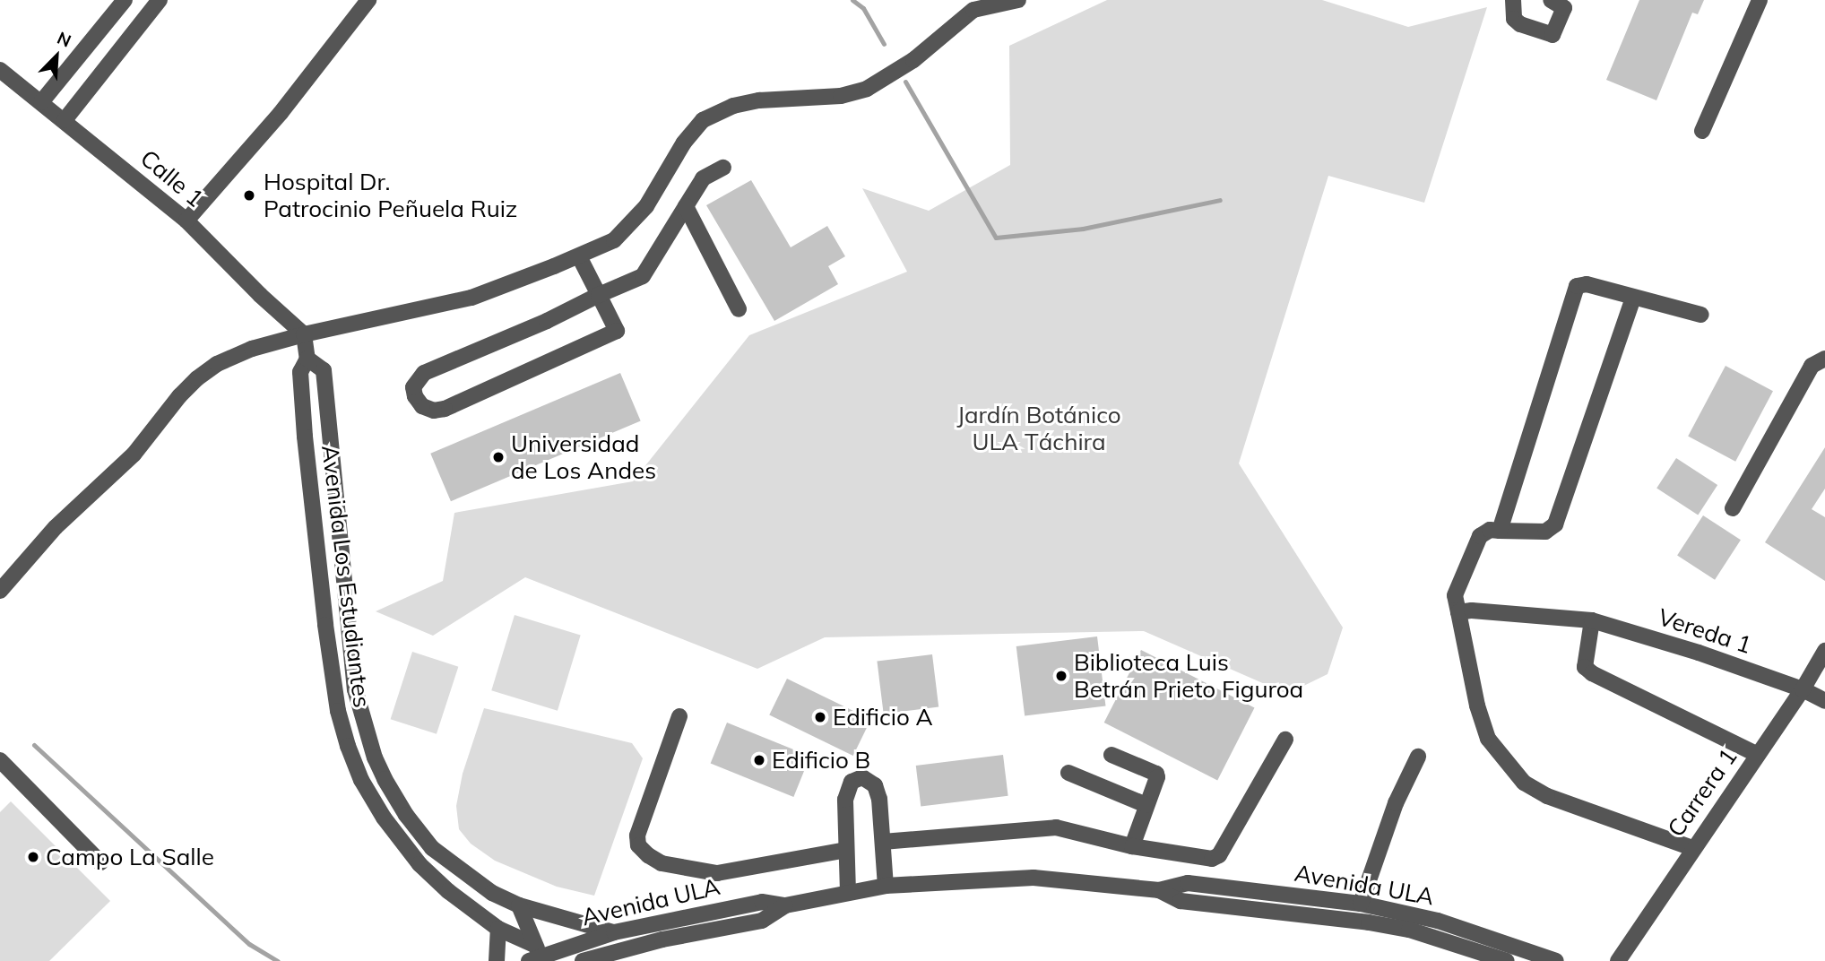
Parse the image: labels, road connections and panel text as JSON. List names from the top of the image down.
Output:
{
  "streets": {
    "street": [
      "Calle 1",
      "Avenida Los Estudiantes",
      "Vereda 1",
      "Carrera 1",
      "Avenida ULA"
    ]
  },
  "crossings": [
    ["Calle 1", "Avenida Los Estudiantes"],
    ["Avenida Los Estudiantes", "Avenida ULA"],
    ["Vereda 1", "Carrera 1"]
  ],
  "parks": ["Jardín Botánico ULA Táchira"],
  "places": [
    "Hospital Dr. Patrocinio Peñuela Ruiz",
    "Universidad de Los Andes",
    "Biblioteca Luis Betrán Prieto Figuroa",
    "Edificio A",
    "Edificio B",
    "Campo La Salle"
  ],
  "north": "top right"
}
